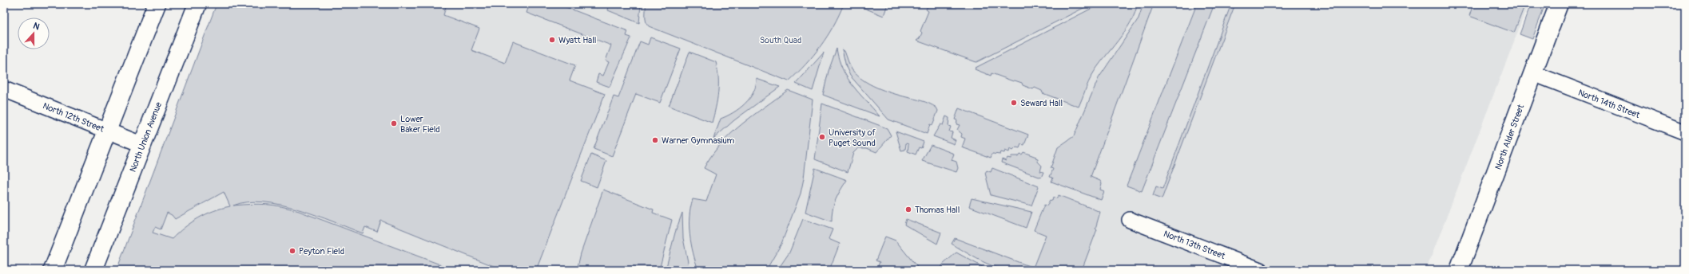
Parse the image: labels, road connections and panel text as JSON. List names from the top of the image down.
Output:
{
  "streets": {
    "street": [
      "North 14th Street",
      "North 12th Street",
      "North Union Avenue",
      "North Alder Street",
      "North 13th Street"
    ]
  },
  "crossings": [
    ["North 14th Street", "North Alder Street"],
    ["North 12th Street", "North Union Avenue"]
  ],
  "parks": ["South Quad"],
  "places": [
    "Wyatt Hall",
    "Seward Hall",
    "Lower Baker Field",
    "University of Puget Sound",
    "Warner Gymnasium",
    "Thomas Hall",
    "Peyton Field"
  ],
  "north": "top"
}
